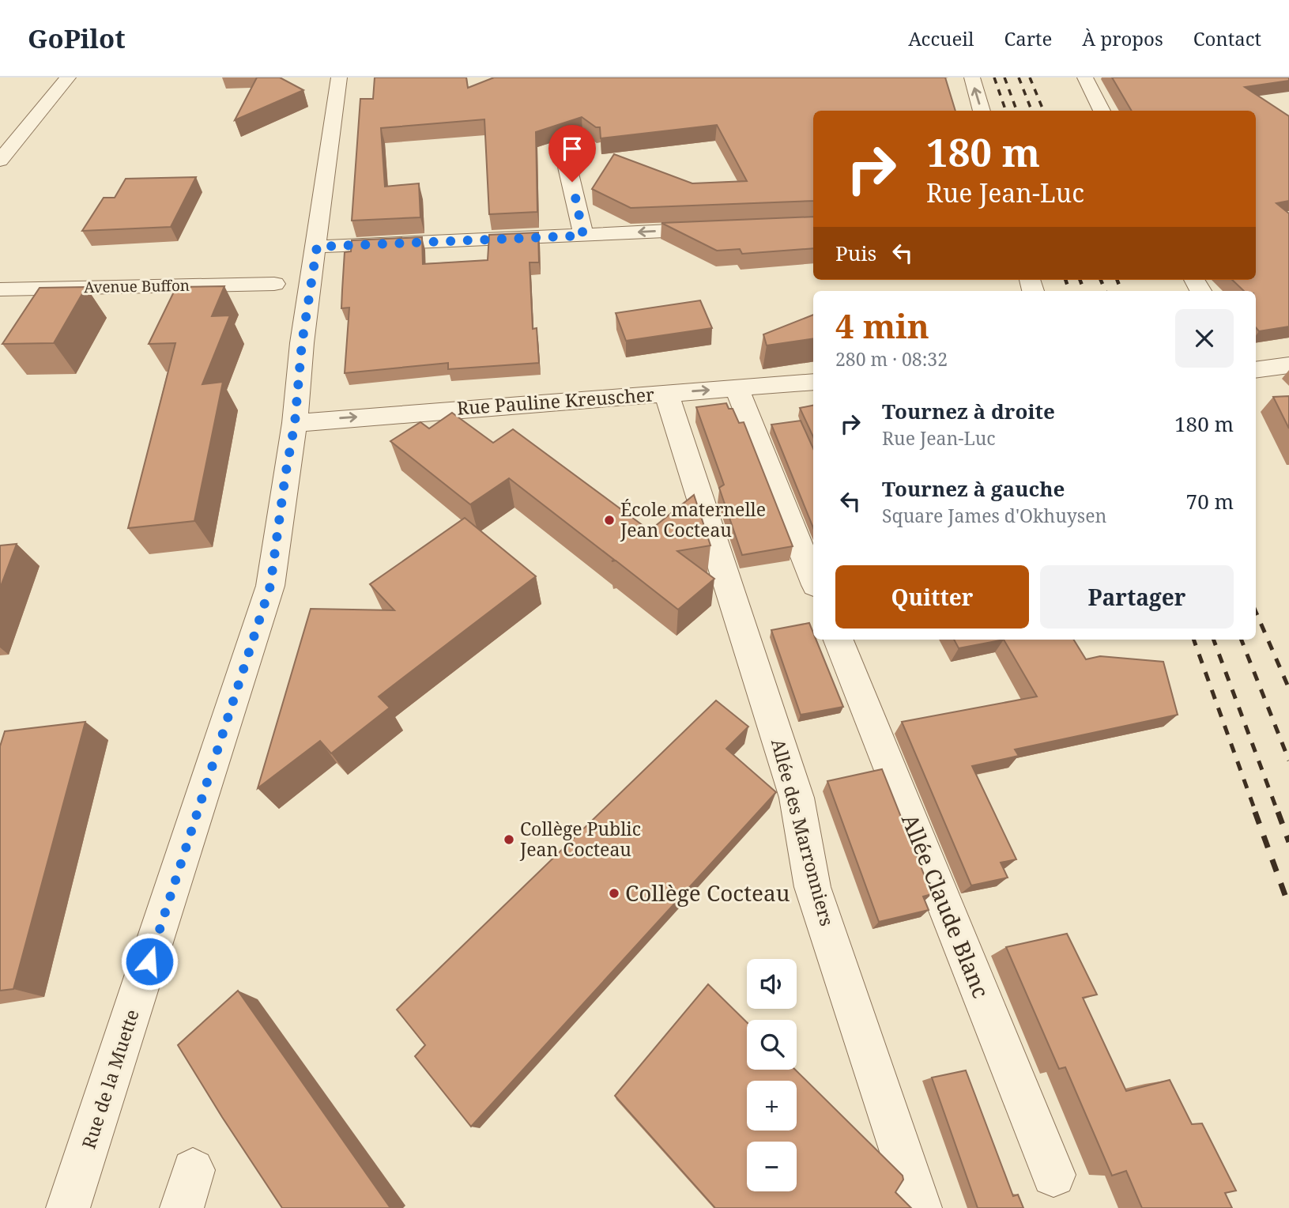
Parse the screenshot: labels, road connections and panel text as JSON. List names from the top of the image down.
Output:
{
  "streets": {
    "street": [
      "Avenue Buffon",
      "Rue Pauline Kreuscher",
      "Allée des Marronniers",
      "Allée Claude Blanc",
      "Rue de la Muette"
    ]
  },
  "crossings": [
    ["Rue Pauline Kreuscher", "Allée des Marronniers"],
    ["Rue Pauline Kreuscher", "Rue de la Muette"]
  ],
  "places": ["École maternelle Jean Cocteau", "Collège Public Jean Cocteau", "Collège Cocteau"],
  "page": {
    "header": "GoPilot",
    "nav": [
      "Accueil",
      "Carte",
      "À propos",
      "Contact"
    ],
    "turn": ["180 m", "Rue Jean-Luc"],
    "then": "Puis",
    "heading": ["4 min", "280 m · 08:32"],
    "list": [
      {
        "name": "Tournez à droite",
        "note": "Rue Jean-Luc",
        "value": "180 m"
      },
      {
        "name": "Tournez à gauche",
        "note": "Square James d'Okhuysen",
        "value": "70 m"
      }
    ],
    "buttons": ["Quitter", "Partager"],
    "map_buttons": ["+", "−"]
  }
}
